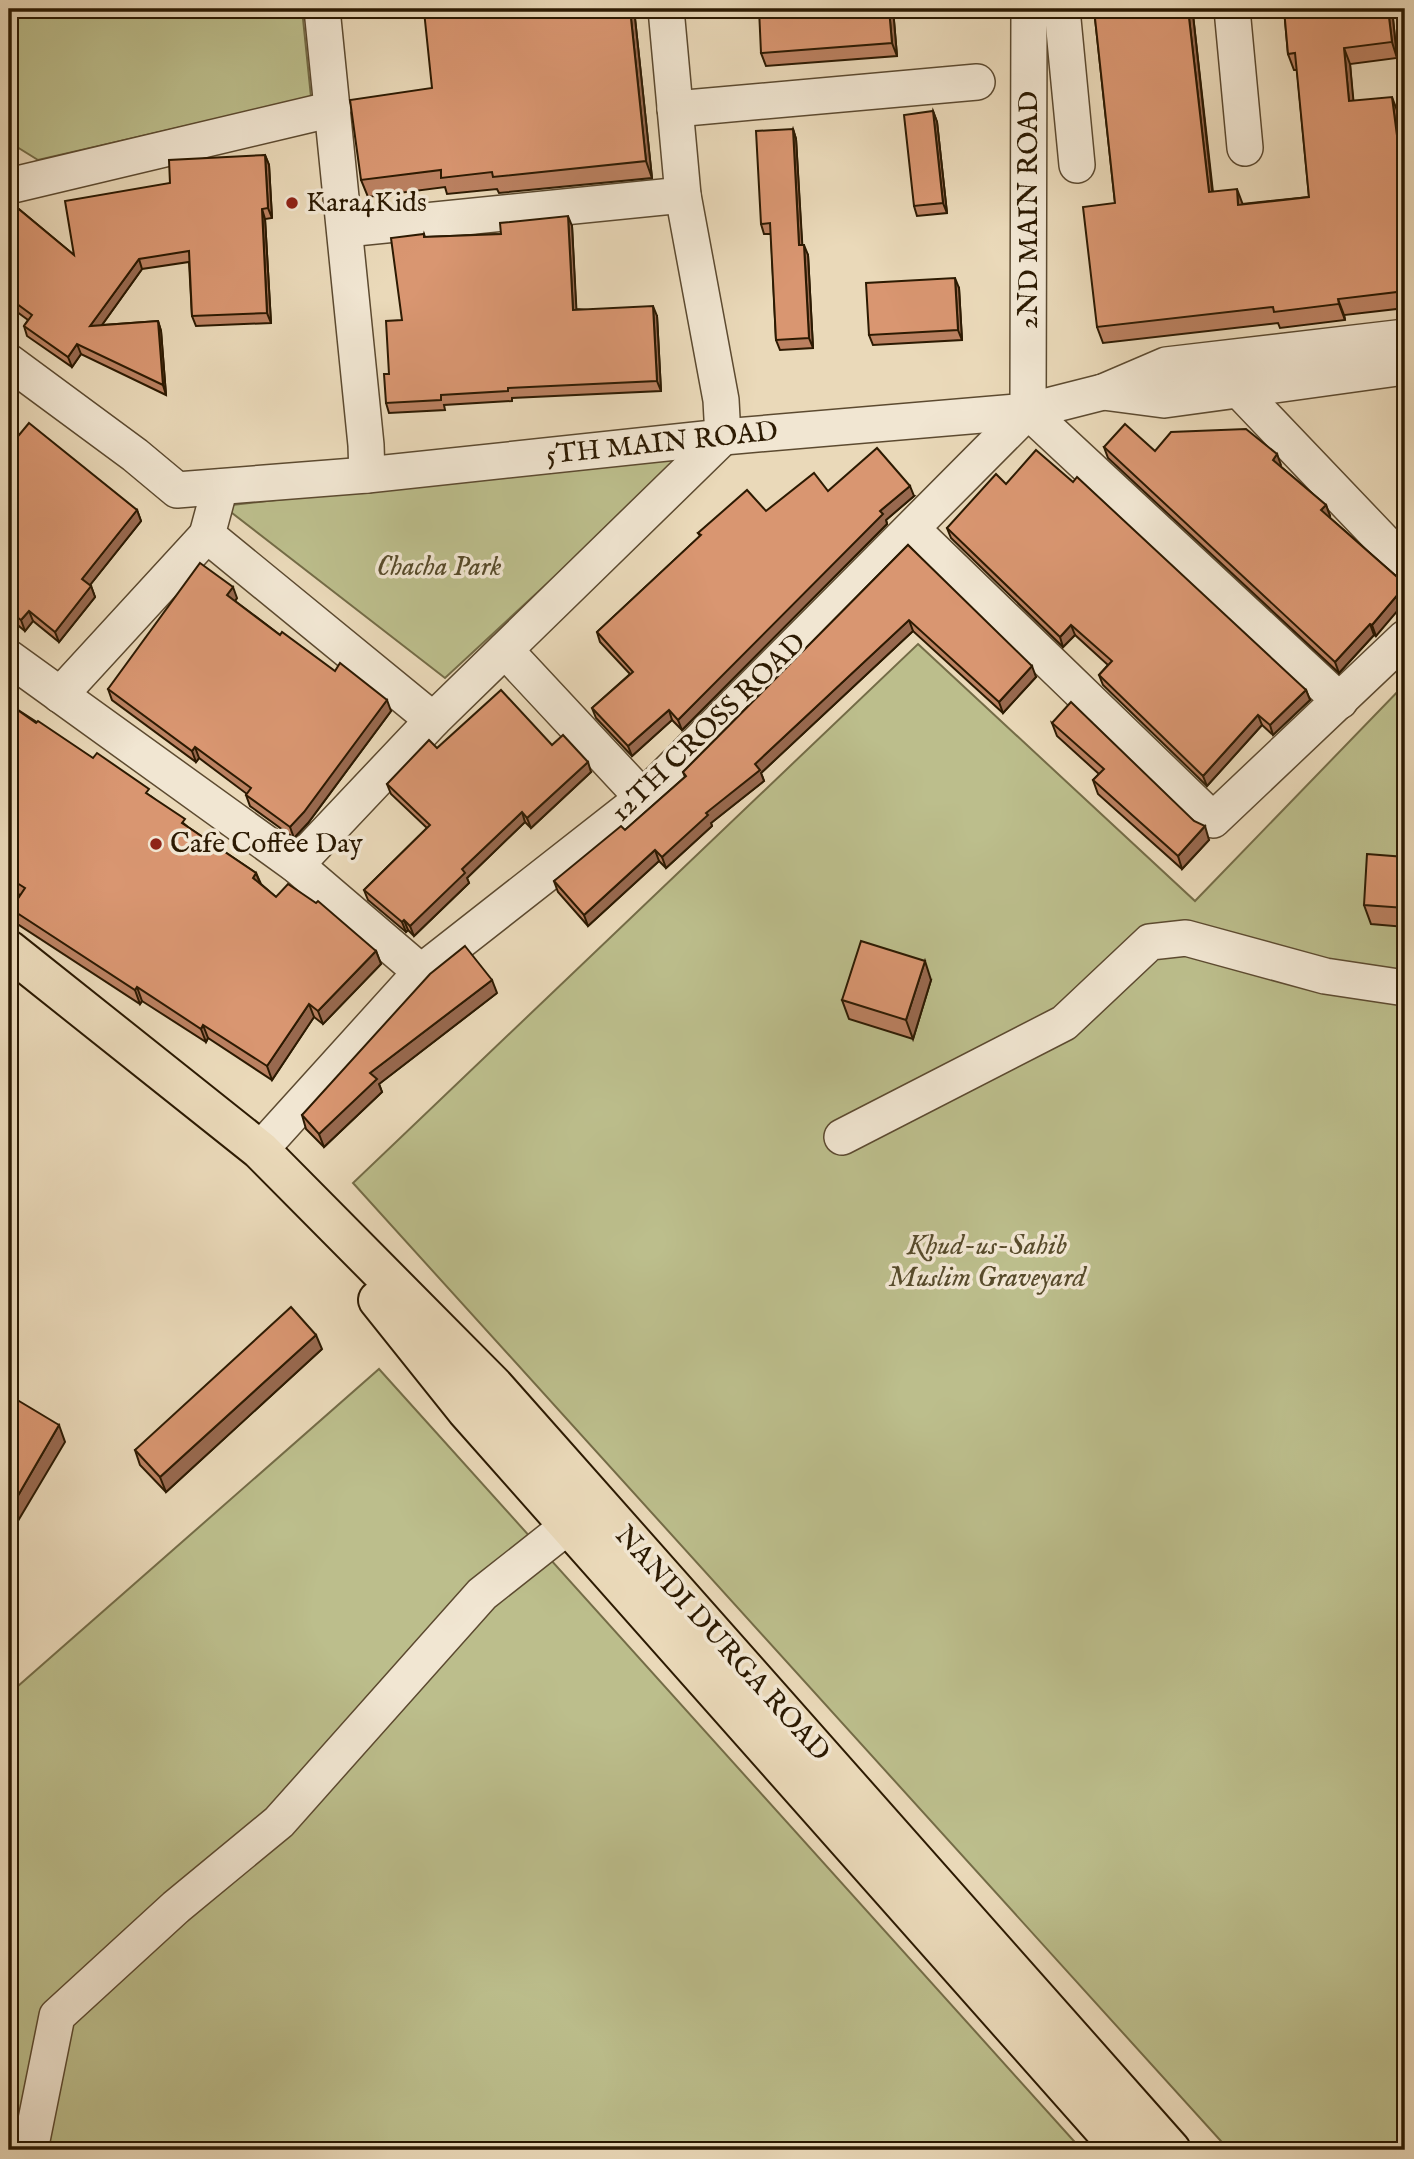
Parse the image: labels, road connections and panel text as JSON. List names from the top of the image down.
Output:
{
  "streets": {
    "main road": ["NANDI DURGA ROAD"],
    "street": ["2ND MAIN ROAD", "5TH MAIN ROAD", "12TH CROSS ROAD"]
  },
  "crossings": [
    ["2ND MAIN ROAD", "5TH MAIN ROAD"],
    ["2ND MAIN ROAD", "12TH CROSS ROAD"],
    ["5TH MAIN ROAD", "12TH CROSS ROAD"],
    ["12TH CROSS ROAD", "NANDI DURGA ROAD"]
  ],
  "parks": ["Chacha Park", "Khud-us-Sahib Muslim Graveyard"],
  "places": ["Kara4Kids", "Cafe Coffee Day"]
}
